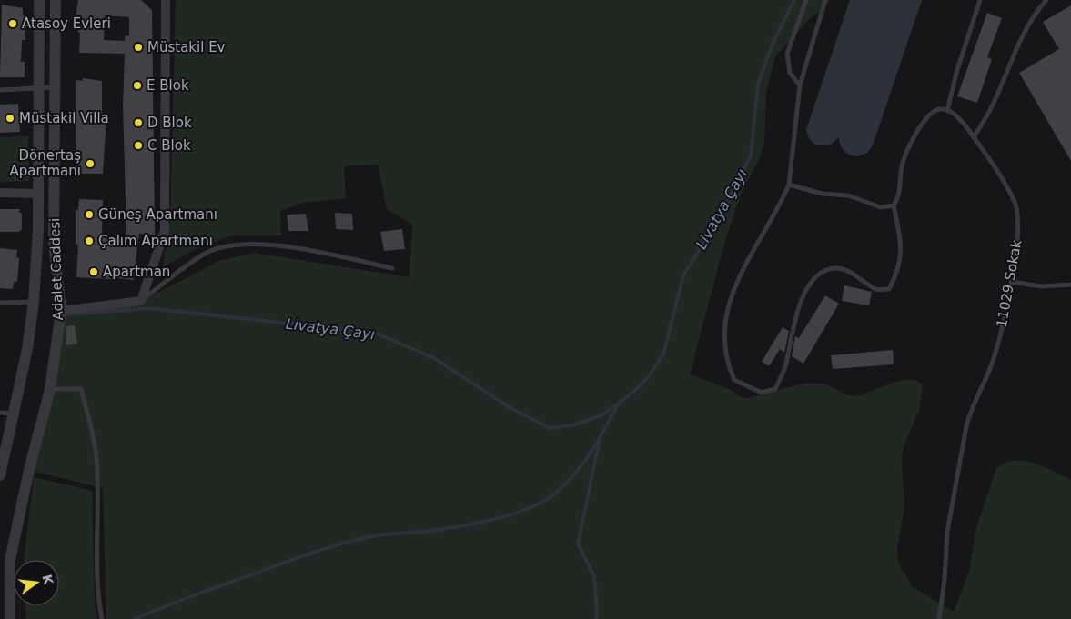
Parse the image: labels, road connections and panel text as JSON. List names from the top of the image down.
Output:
{
  "streets": {
    "street": ["Adalet Caddesi"],
    "lane": ["11029 Sokak"]
  },
  "water": ["Livatya Çayı"],
  "places": [
    "Atasoy Evleri",
    "Müstakil Ev",
    "E Blok",
    "Müstakil Villa",
    "D Blok",
    "C Blok",
    "Dönertaş Apartmanı",
    "Güneş Apartmanı",
    "Çalım Apartmanı",
    "Apartman"
  ],
  "north": "right"
}
